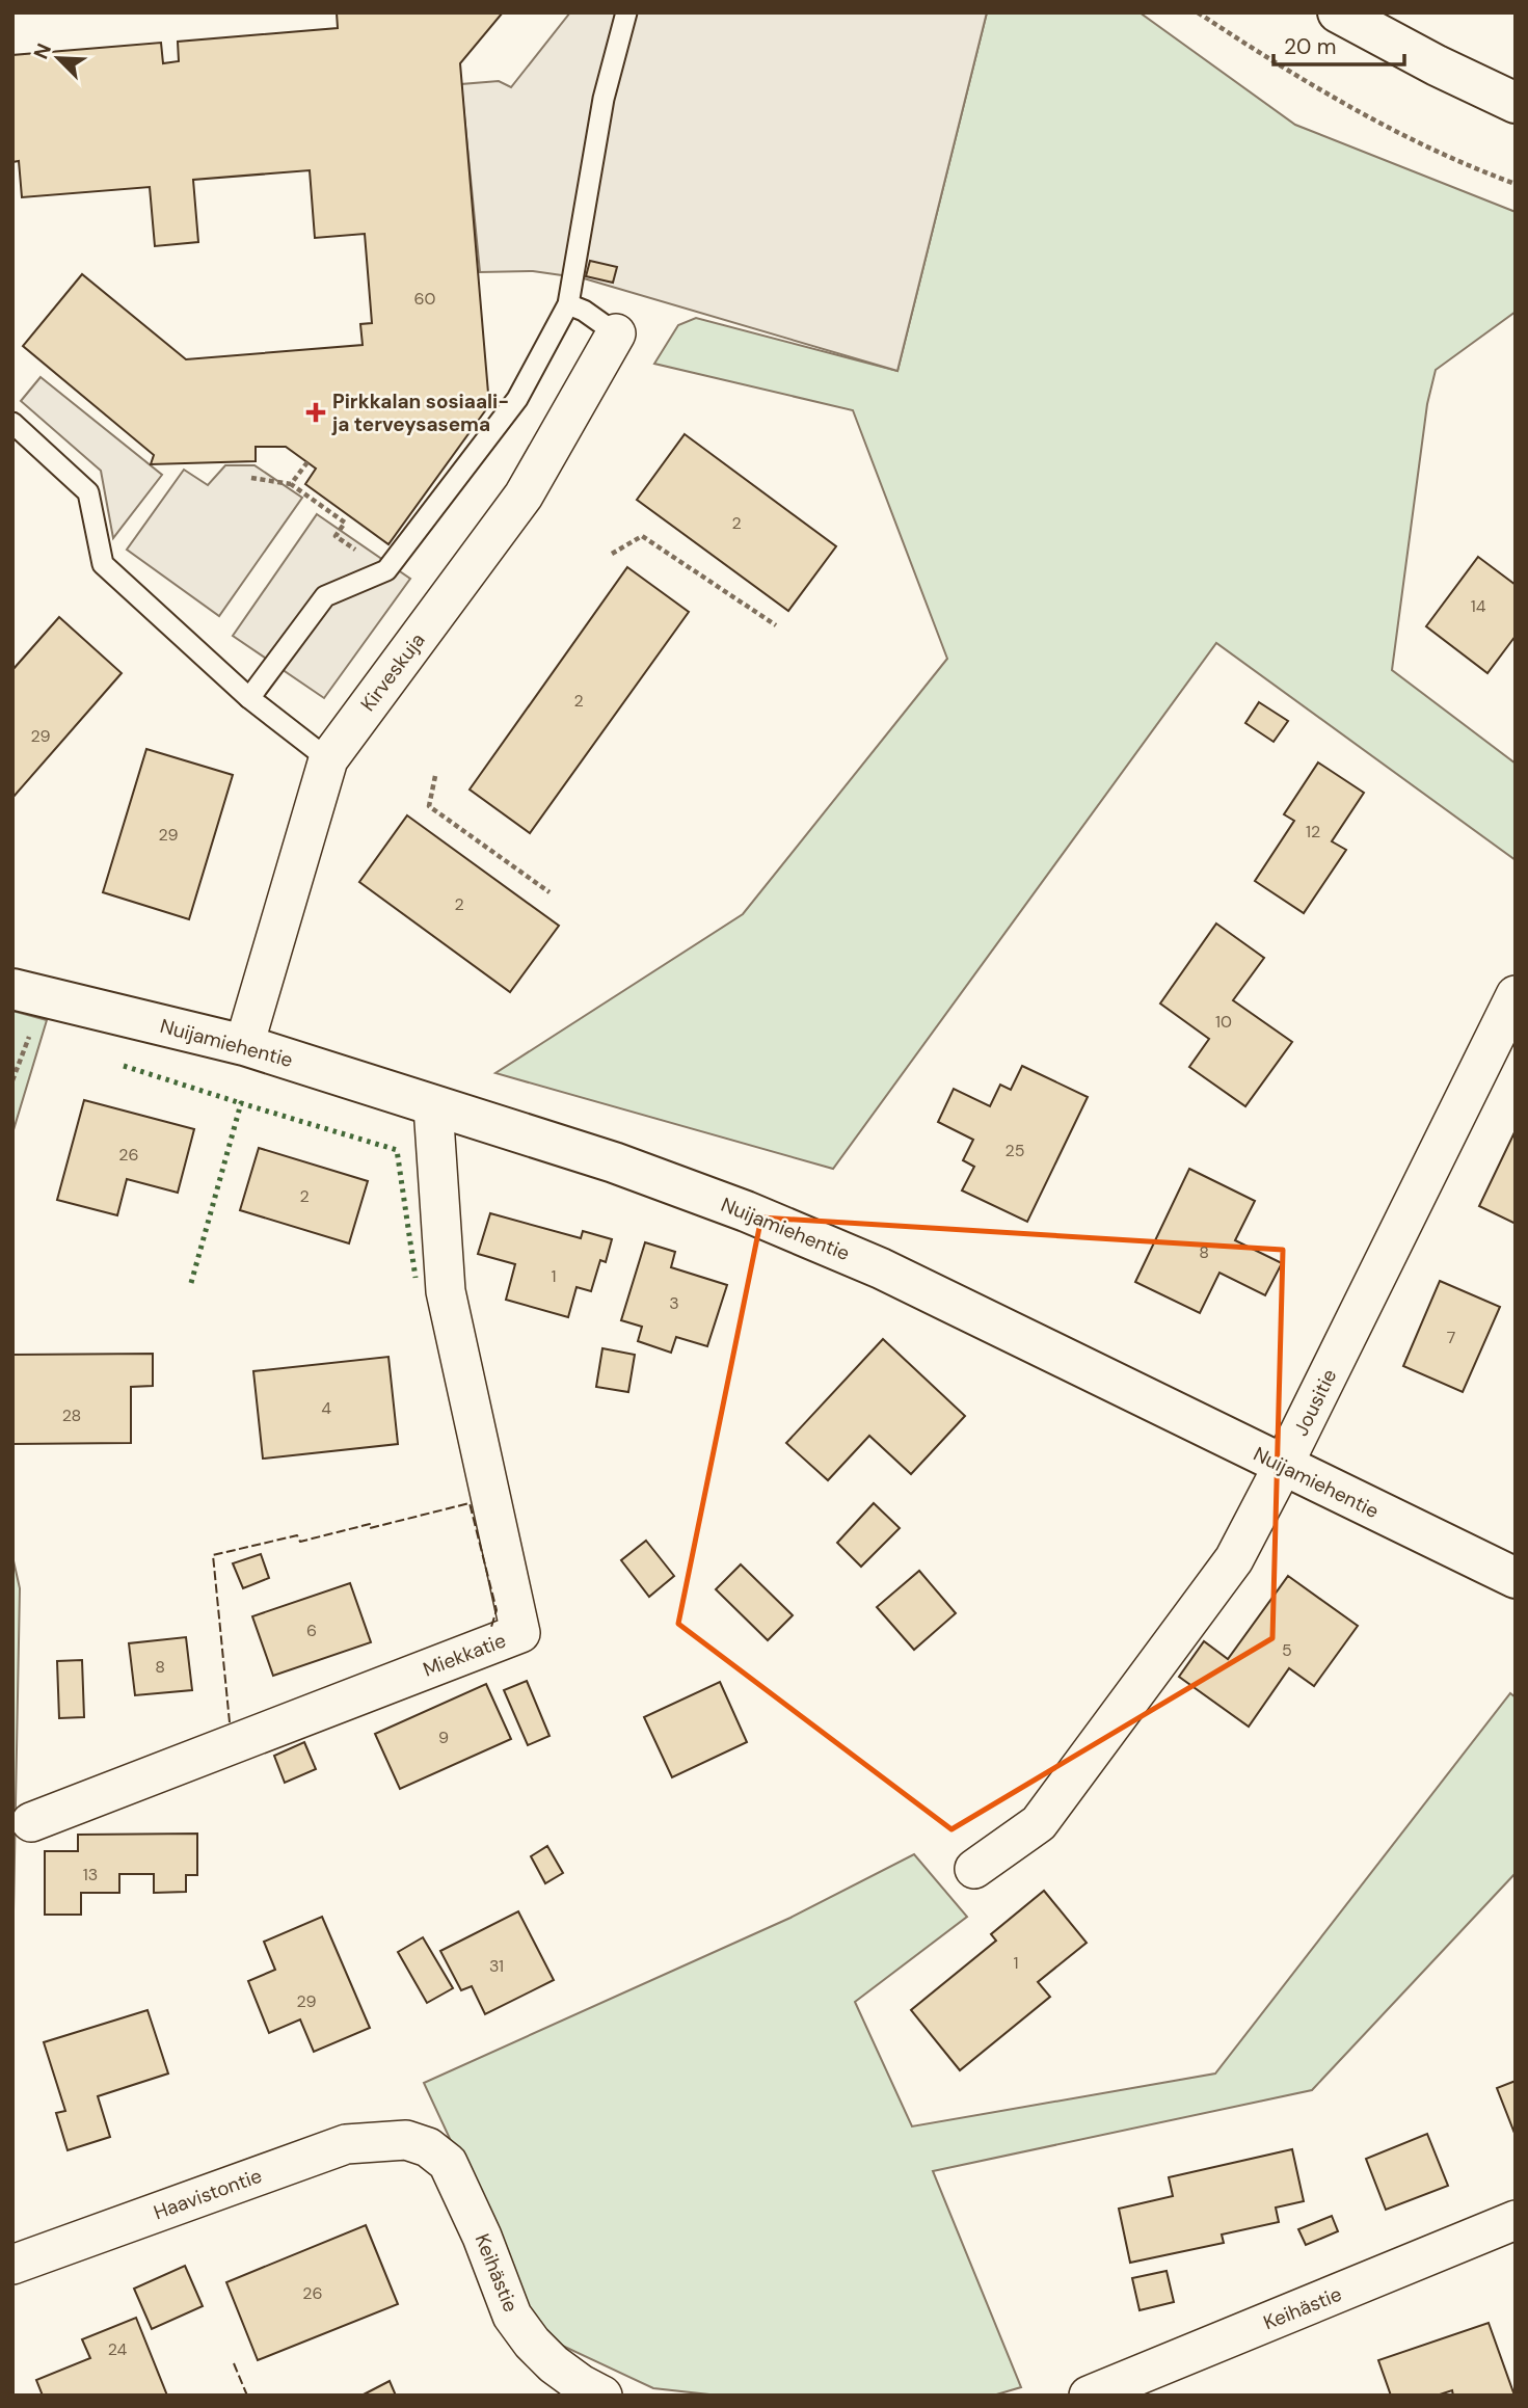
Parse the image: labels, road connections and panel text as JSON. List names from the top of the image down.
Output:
{
  "streets": {
    "street": [
      "Kirveskuja",
      "Nuijamiehentie",
      "Jousitie",
      "Miekkatie",
      "Haavistontie",
      "Keihästie"
    ]
  },
  "crossings": [
    ["Kirveskuja", "Nuijamiehentie"],
    ["Nuijamiehentie", "Jousitie"],
    ["Nuijamiehentie", "Miekkatie"],
    ["Haavistontie", "Keihästie"]
  ],
  "places": {
    "health": ["Pirkkalan sosiaali- ja terveysasema"]
  },
  "house_numbers": [
    "60",
    "2",
    "14",
    "2",
    "29",
    "12",
    "29",
    "2",
    "10",
    "25",
    "26",
    "2",
    "8",
    "1",
    "3",
    "7",
    "4",
    "28",
    "6",
    "5",
    "8",
    "9",
    "13",
    "1",
    "31",
    "29",
    "26",
    "24"
  ],
  "scale_bar": "20 m",
  "north": "top left"
}
